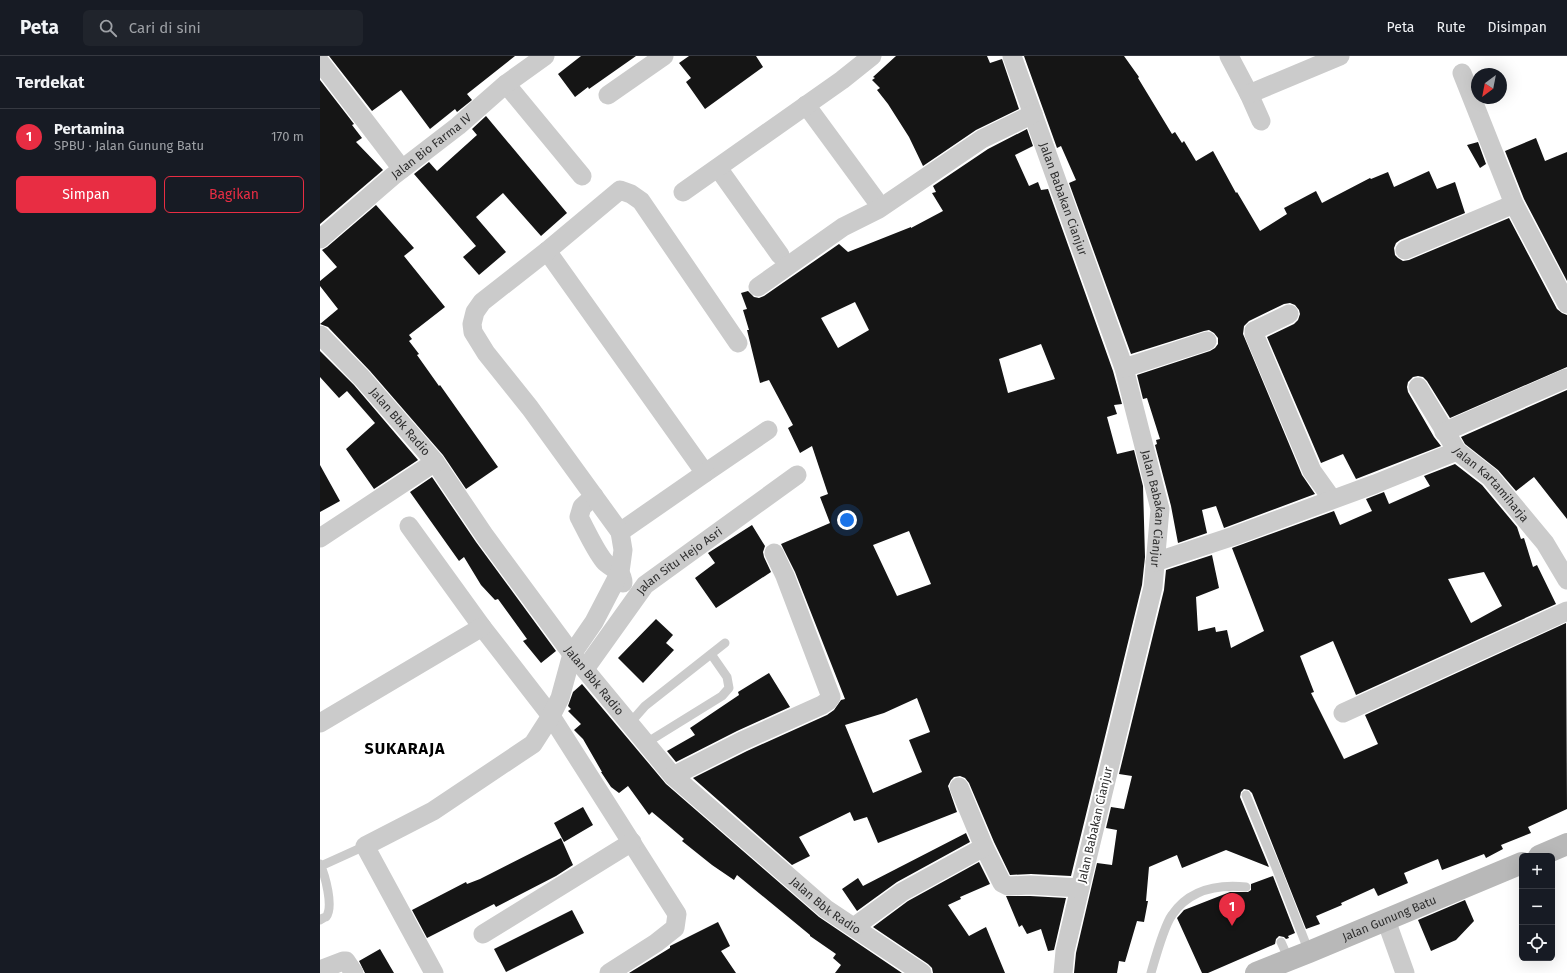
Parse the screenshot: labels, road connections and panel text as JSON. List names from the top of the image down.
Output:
{
  "streets": {
    "main road": ["Jalan Gunung Batu"],
    "street": [
      "Jalan Bio Farma IV",
      "Jalan Babakan Cianjur",
      "Jalan Bbk Radio",
      "Jalan Kartamiharja",
      "Jalan Situ Hejo Asri"
    ]
  },
  "crossings": [
    ["Jalan Bbk Radio", "Jalan Situ Hejo Asri"]
  ],
  "districts": ["SUKARAJA"],
  "north": "bottom left",
  "page": {
    "header": "Peta",
    "search": "Cari di sini",
    "nav": ["Peta", "Rute", "Disimpan"],
    "heading": "Terdekat",
    "list": [
      {
        "mark": "1",
        "name": "Pertamina",
        "note": "SPBU · Jalan Gunung Batu",
        "value": "170 m"
      }
    ],
    "buttons": ["Simpan", "Bagikan"],
    "map_buttons": ["+", "−"],
    "pins": "1"
  }
}
